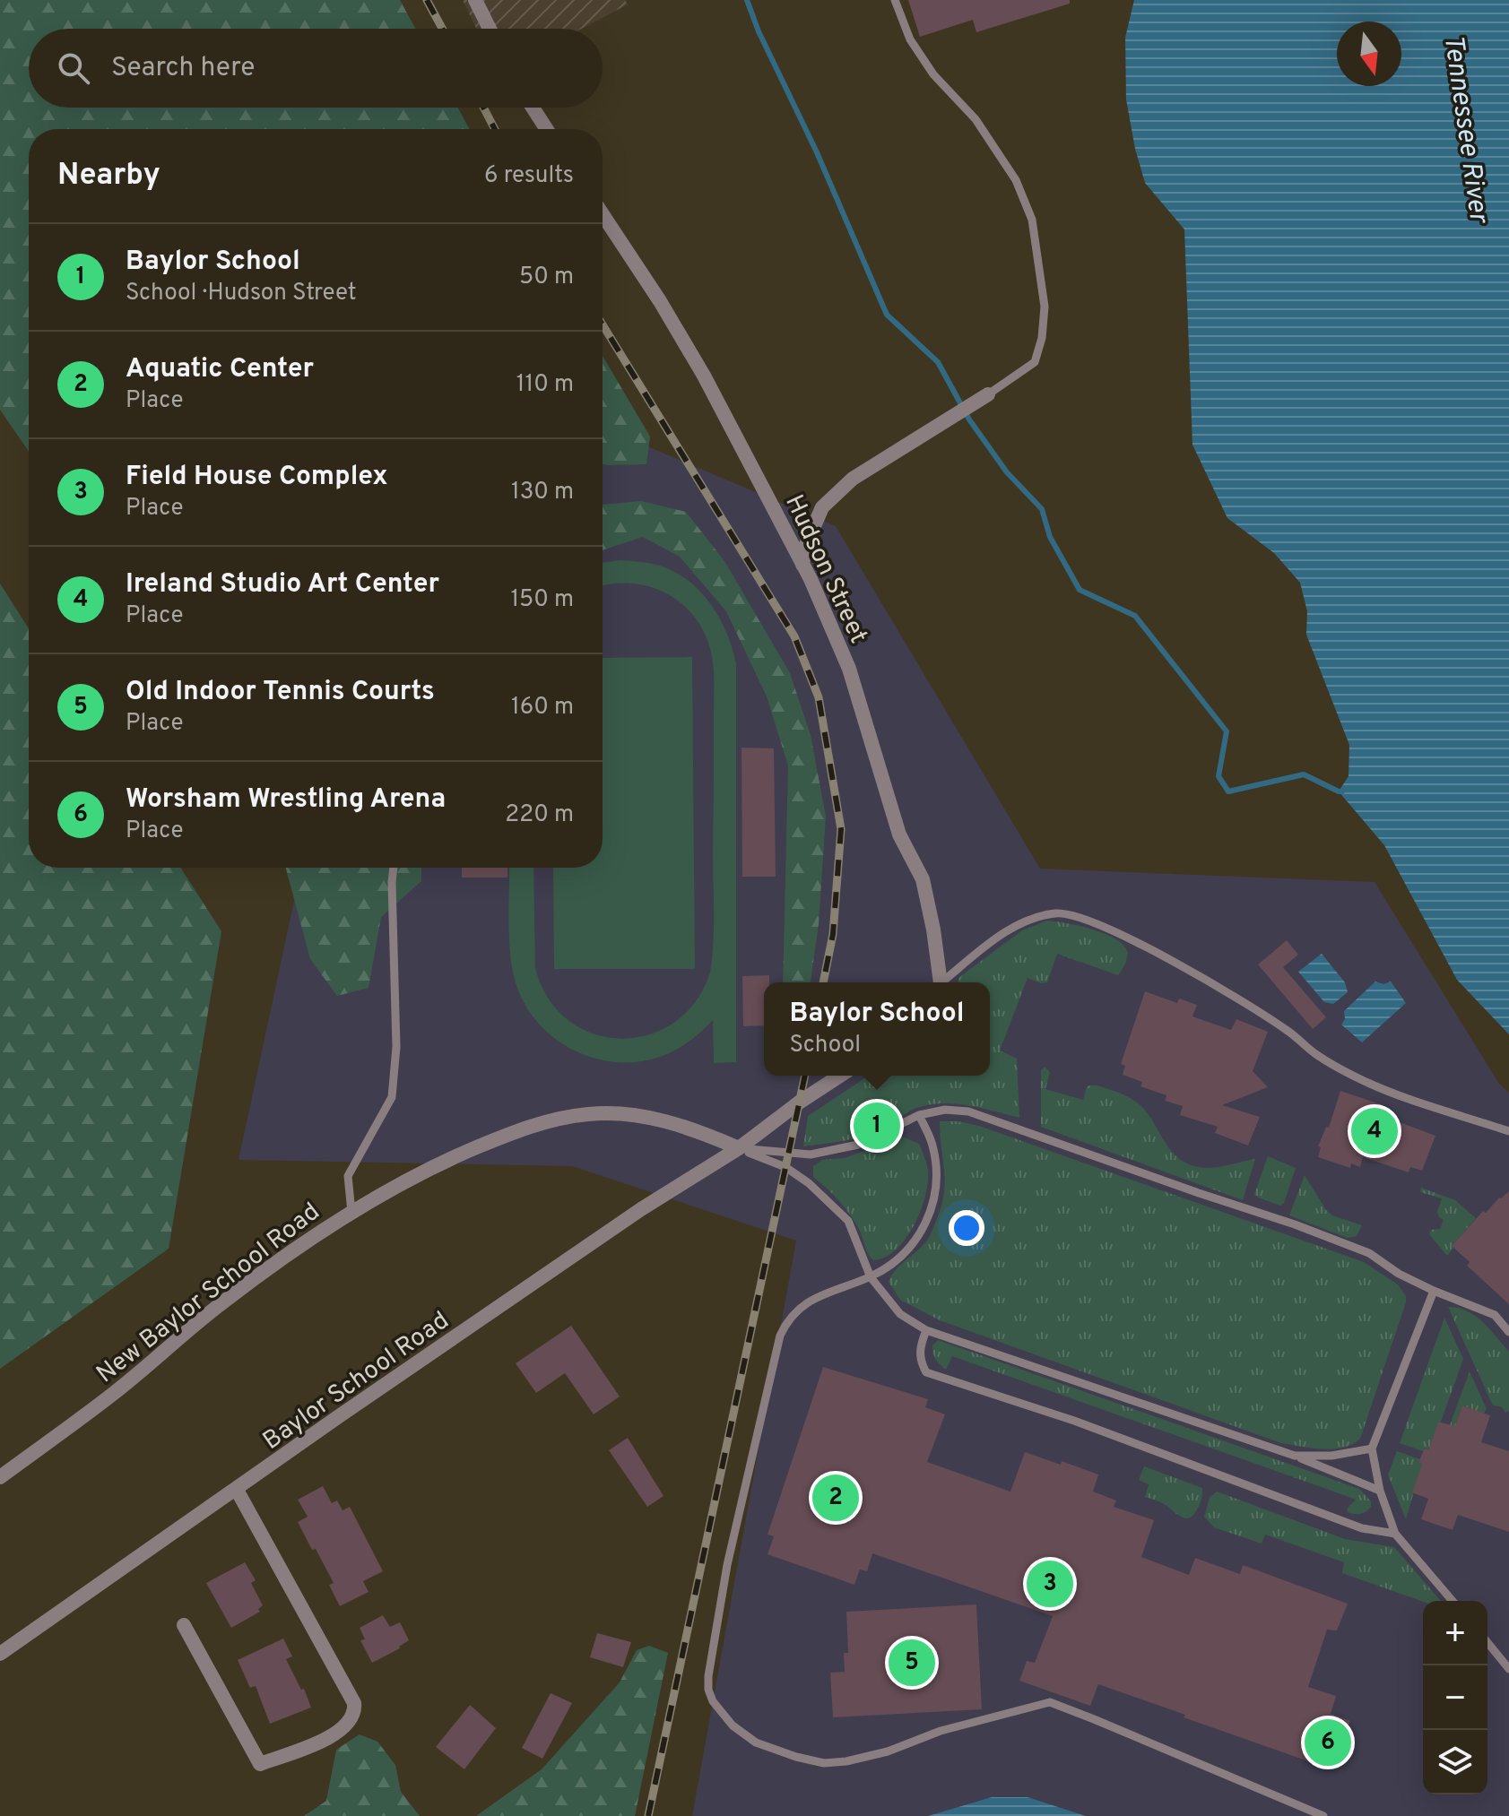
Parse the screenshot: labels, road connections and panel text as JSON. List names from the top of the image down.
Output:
{
  "streets": {
    "street": ["Hudson Street", "New Baylor School Road", "Baylor School Road"]
  },
  "crossings": [
    ["New Baylor School Road", "Baylor School Road"]
  ],
  "water": ["Tennessee River"],
  "north": "bottom",
  "page": {
    "search": "Search here",
    "heading": ["Nearby", "6 results"],
    "list": [
      {
        "mark": "1",
        "name": "Baylor School",
        "note": "School · Hudson Street",
        "value": "50 m"
      },
      {
        "mark": "2",
        "name": "Aquatic Center",
        "note": "Place",
        "value": "110 m"
      },
      {
        "mark": "3",
        "name": "Field House Complex",
        "note": "Place",
        "value": "130 m"
      },
      {
        "mark": "4",
        "name": "Ireland Studio Art Center",
        "note": "Place",
        "value": "150 m"
      },
      {
        "mark": "5",
        "name": "Old Indoor Tennis Courts",
        "note": "Place",
        "value": "160 m"
      },
      {
        "mark": "6",
        "name": "Worsham Wrestling Arena",
        "note": "Place",
        "value": "220 m"
      }
    ],
    "popup": ["Baylor School", "School"],
    "pins": [
      "1",
      "4",
      "2",
      "3",
      "5",
      "6"
    ],
    "map_buttons": ["+", "−"]
  }
}
